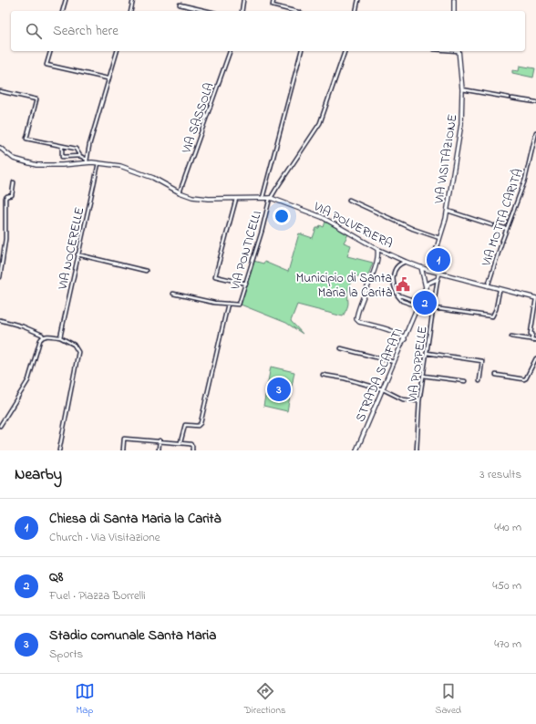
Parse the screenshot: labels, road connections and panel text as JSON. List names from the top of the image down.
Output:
{
  "streets": {
    "street": [
      "VIA SASSOLA",
      "VIA VISITAZIONE",
      "VIA MOTTA CARITÀ",
      "VIA POLVERIERA",
      "VIA NOCERELLE",
      "VIA PONTICELLI",
      "VIA PIOPPELLE",
      "STRADA SCAFATI"
    ]
  },
  "crossings": [
    ["VIA POLVERIERA", "VIA PONTICELLI"],
    ["VIA POLVERIERA", "STRADA SCAFATI"]
  ],
  "places": {
    "public building": ["Municipio di Santa Maria la Carità"]
  },
  "page": {
    "search": "Search here",
    "pins": ["1", "2", "3"],
    "heading": ["Nearby", "3 results"],
    "list": [
      {
        "mark": "1",
        "name": "Chiesa di Santa Maria la Carità",
        "note": "Church · Via Visitazione",
        "value": "440 m"
      },
      {
        "mark": "2",
        "name": "Q8",
        "note": "Fuel · Piazza Borrelli",
        "value": "450 m"
      },
      {
        "mark": "3",
        "name": "Stadio comunale Santa Maria",
        "note": "Sports",
        "value": "470 m"
      }
    ],
    "nav": ["Map", "Directions", "Saved"]
  }
}
